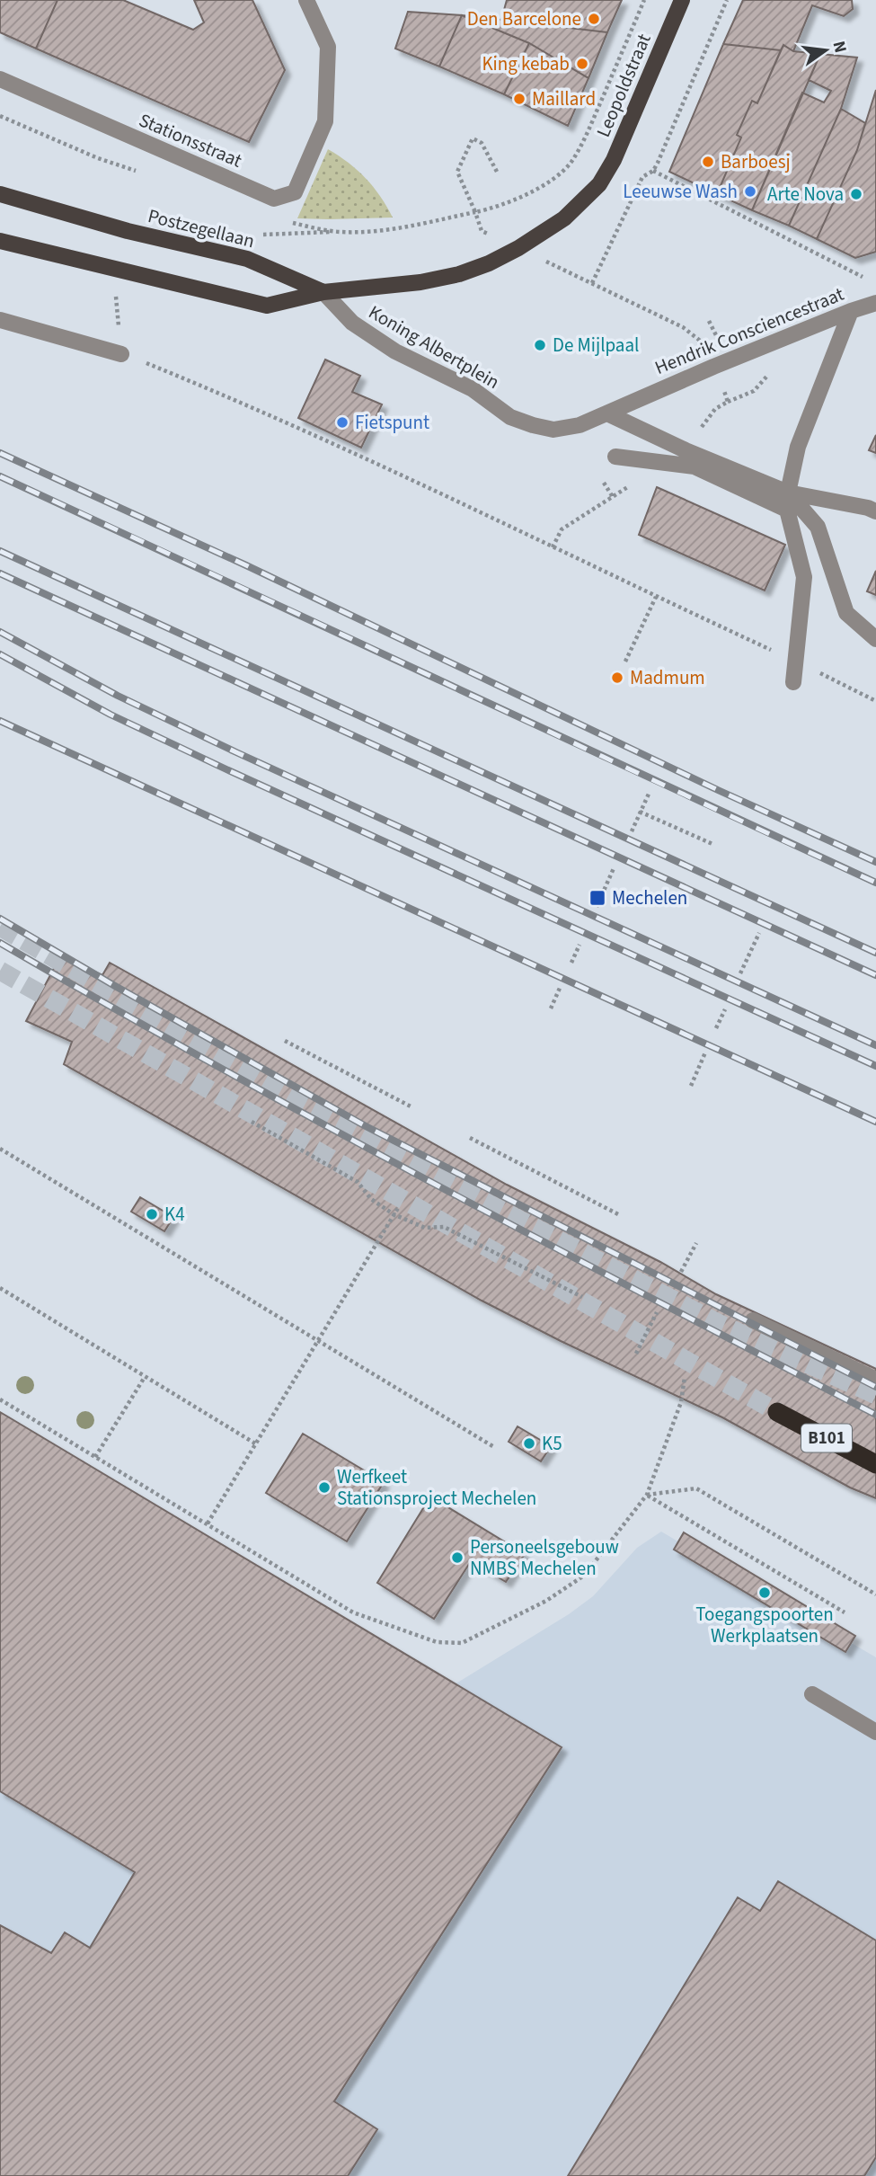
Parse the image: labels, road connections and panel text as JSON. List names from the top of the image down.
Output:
{
  "streets": {
    "highway": ["B101"],
    "main road": ["Leopoldstraat", "Postzegellaan", "Koning Albertplein"],
    "street": ["Stationsstraat", "Hendrik Consciencestraat"]
  },
  "crossings": [
    ["Leopoldstraat", "Koning Albertplein"],
    ["Postzegellaan", "Koning Albertplein"],
    ["Hendrik Consciencestraat", "Koning Albertplein"]
  ],
  "places": {
    "other": [
      "Den Barcelone",
      "King kebab",
      "Maillard",
      "Barboesj",
      "Leeuwse Wash",
      "Arte Nova",
      "De Mijlpaal",
      "Fietspunt",
      "Madmum",
      "K4",
      "K5",
      "Werfkeet Stationsproject Mechelen",
      "Personeelsgebouw NMBS Mechelen",
      "Toegangspoorten Werkplaatsen"
    ],
    "transit": ["Mechelen"]
  },
  "north": "right"
}
